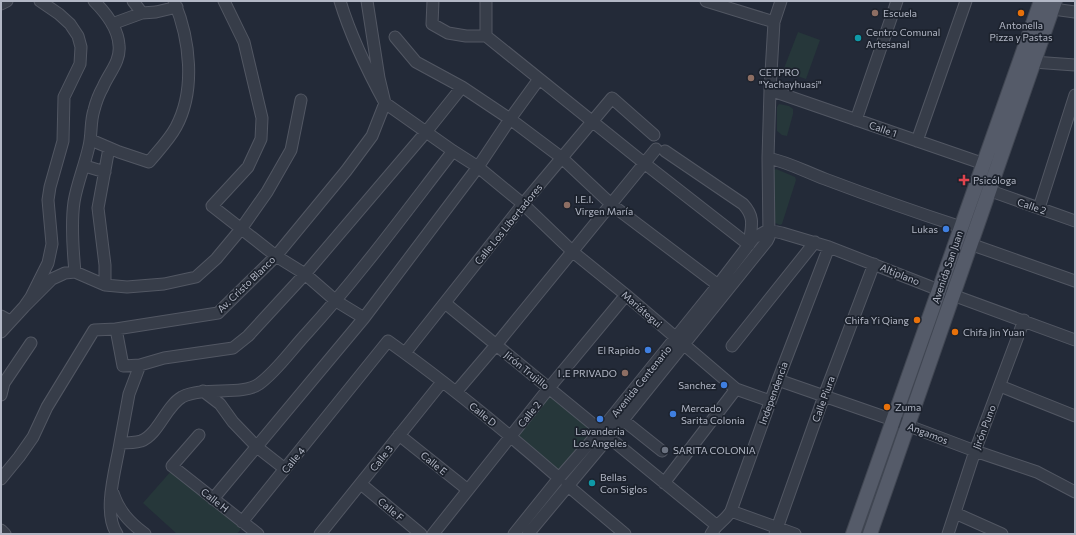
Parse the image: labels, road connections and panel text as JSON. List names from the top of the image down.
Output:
{
  "streets": {
    "main road": ["Avenida San Juan"],
    "street": [
      "Calle 1",
      "Calle 2",
      "Calle Los Libertadores",
      "Altiplano",
      "Av. Cristo Blanco",
      "Mariátegui",
      "Jirón Trujillo",
      "Avenida Centenario",
      "Independencia",
      "Calle Piura",
      "Calle D",
      "Jirón Puno",
      "Angamos",
      "Calle 3",
      "Calle 4",
      "Calle E",
      "Calle H",
      "Calle F"
    ]
  },
  "crossings": [
    ["Calle 1", "Avenida San Juan"],
    ["Calle 1", "Avenida Centenario"],
    ["Calle 2", "Avenida San Juan"],
    ["Calle 2", "Mariátegui"],
    ["Calle 2", "Jirón Trujillo"],
    ["Calle 2", "Calle D"],
    ["Calle 2", "Calle E"],
    ["Calle Los Libertadores", "Mariátegui"],
    ["Calle Los Libertadores", "Jirón Trujillo"],
    ["Calle Los Libertadores", "Calle D"],
    ["Calle Los Libertadores", "Calle 4"],
    ["Avenida San Juan", "Altiplano"],
    ["Avenida San Juan", "Angamos"],
    ["Altiplano", "Avenida Centenario"],
    ["Altiplano", "Independencia"],
    ["Altiplano", "Calle Piura"],
    ["Altiplano", "Jirón Puno"],
    ["Av. Cristo Blanco", "Mariátegui"],
    ["Mariátegui", "Avenida Centenario"],
    ["Mariátegui", "Independencia"],
    ["Jirón Trujillo", "Avenida Centenario"],
    ["Jirón Trujillo", "Independencia"],
    ["Avenida Centenario", "Calle D"],
    ["Independencia", "Angamos"],
    ["Calle Piura", "Angamos"],
    ["Calle D", "Calle 3"],
    ["Calle D", "Calle 4"],
    ["Jirón Puno", "Angamos"],
    ["Calle 3", "Calle E"],
    ["Calle 3", "Calle F"],
    ["Calle 4", "Calle H"]
  ],
  "places": {
    "other": [
      "Escuela",
      "Antonella Pizza y Pastas",
      "Centro Comunal Artesanal",
      "CETPRO \"Yachayhuasi\"",
      "I.E.I. Virgen María",
      "Lukas",
      "Chifa Yi Qiang",
      "Chifa Jin Yuan",
      "El Rapido",
      "I .E PRIVADO",
      "Sanchez",
      "Zuma",
      "Mercado Sarita Colonia",
      "Lavanderia Los Angeles",
      "SARITA COLONIA",
      "Bellas Con Siglos"
    ],
    "health": ["Psicóloga"]
  }
}
